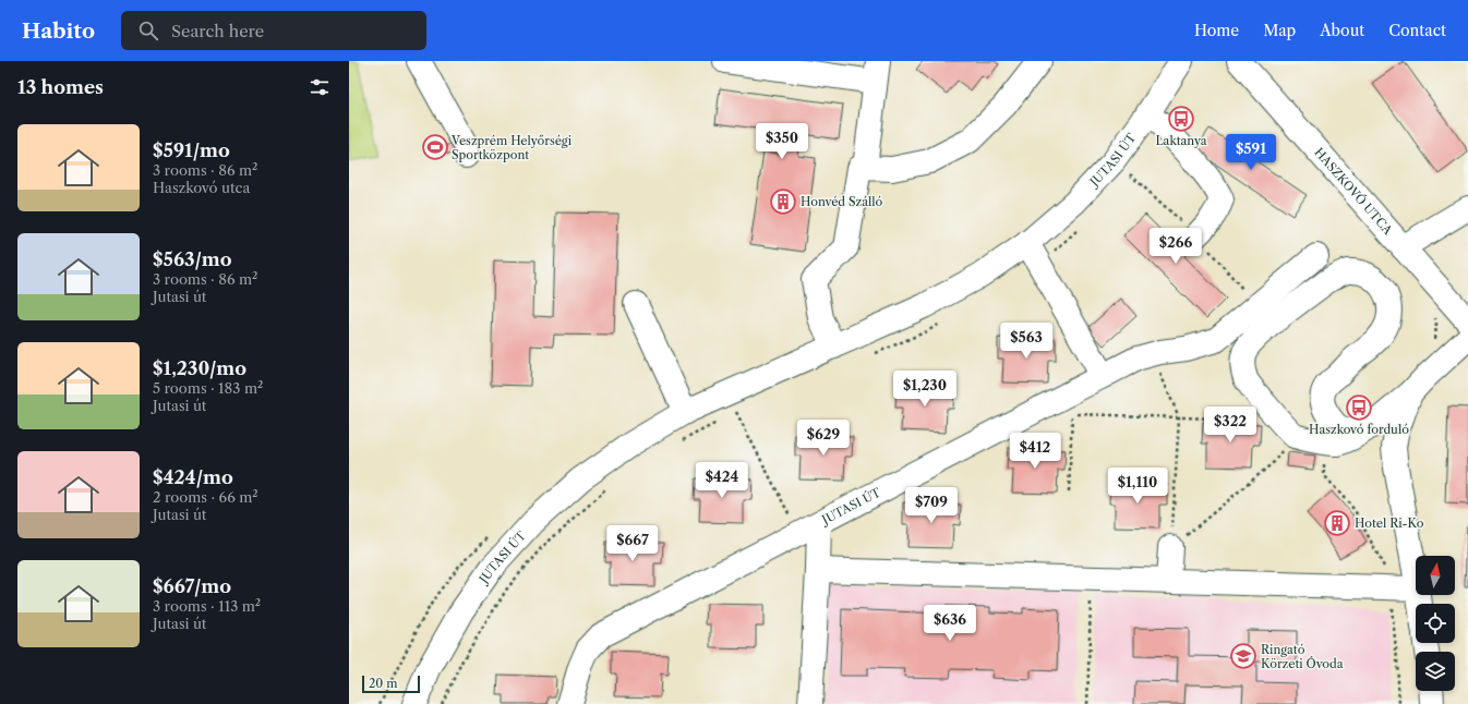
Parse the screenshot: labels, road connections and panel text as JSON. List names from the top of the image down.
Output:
{
  "streets": {
    "street": ["JUTASI ÚT", "HASZKOVÓ UTCA"]
  },
  "places": {
    "bus stop": ["Laktanya", "Haszkovó forduló"],
    "sports": ["Veszprém Helyőrségi Sportközpont"],
    "building": ["Honvéd Szálló", "Hotel Ri-Ko"],
    "school or university": ["Ringató Körzeti Óvoda"]
  },
  "scale_bar": "20 m",
  "north": "top",
  "page": {
    "header": "Habito",
    "search": "Search here",
    "nav": [
      "Home",
      "Map",
      "About",
      "Contact"
    ],
    "heading": "13 homes",
    "list": [
      {
        "name": "$591/mo",
        "note": "3 rooms · 86 m² · Haszkovó utca"
      },
      {
        "name": "$563/mo",
        "note": "3 rooms · 86 m² · Jutasi út"
      },
      {
        "name": "$1,230/mo",
        "note": "5 rooms · 183 m² · Jutasi út"
      },
      {
        "name": "$424/mo",
        "note": "2 rooms · 66 m² · Jutasi út"
      },
      {
        "name": "$667/mo",
        "note": "3 rooms · 113 m² · Jutasi út"
      }
    ],
    "price": [
      "$350",
      "$591",
      "$266",
      "$563",
      "$1,230",
      "$322",
      "$629",
      "$412",
      "$424",
      "$1,110",
      "$709",
      "$667",
      "$636"
    ],
    "scale": "20 m"
  }
}
